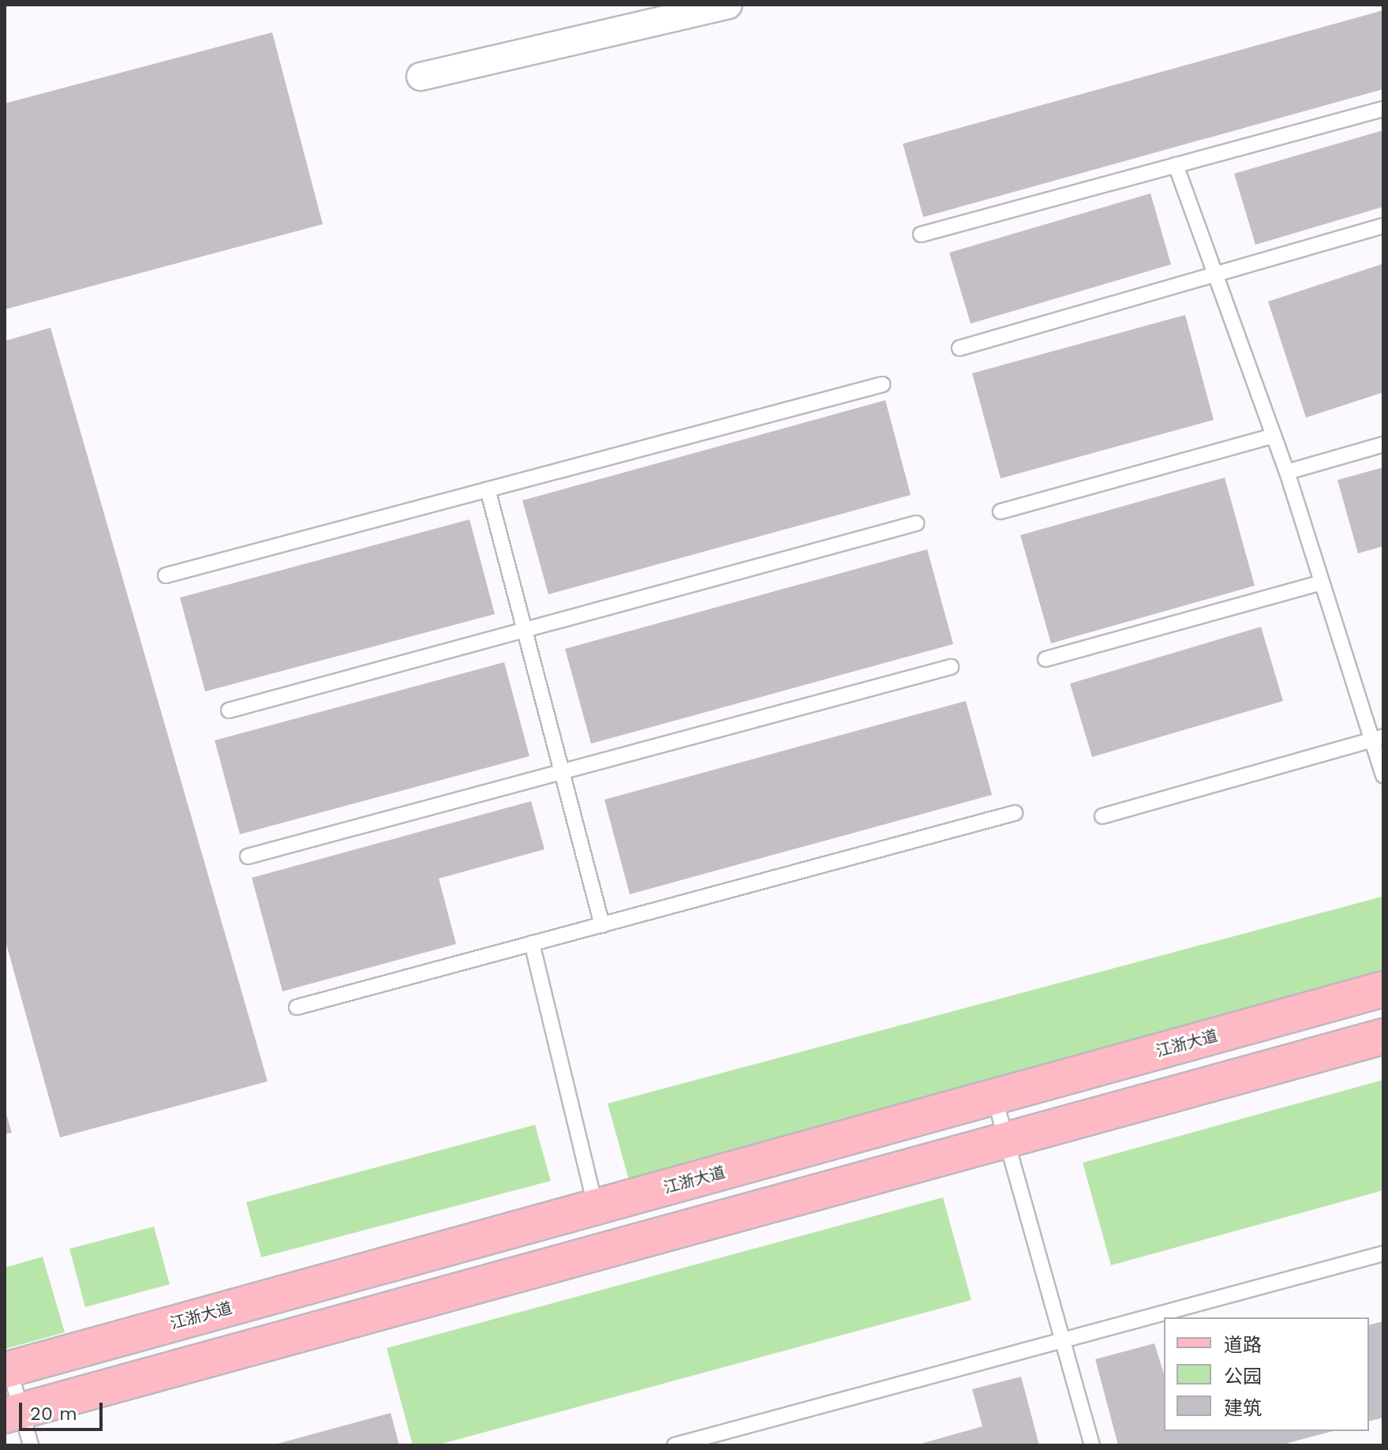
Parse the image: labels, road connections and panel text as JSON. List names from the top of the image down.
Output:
{
  "streets": {
    "main road": ["江浙大道"]
  },
  "legend": ["道路", "公园", "建筑"],
  "scale_bar": "20 m"
}
